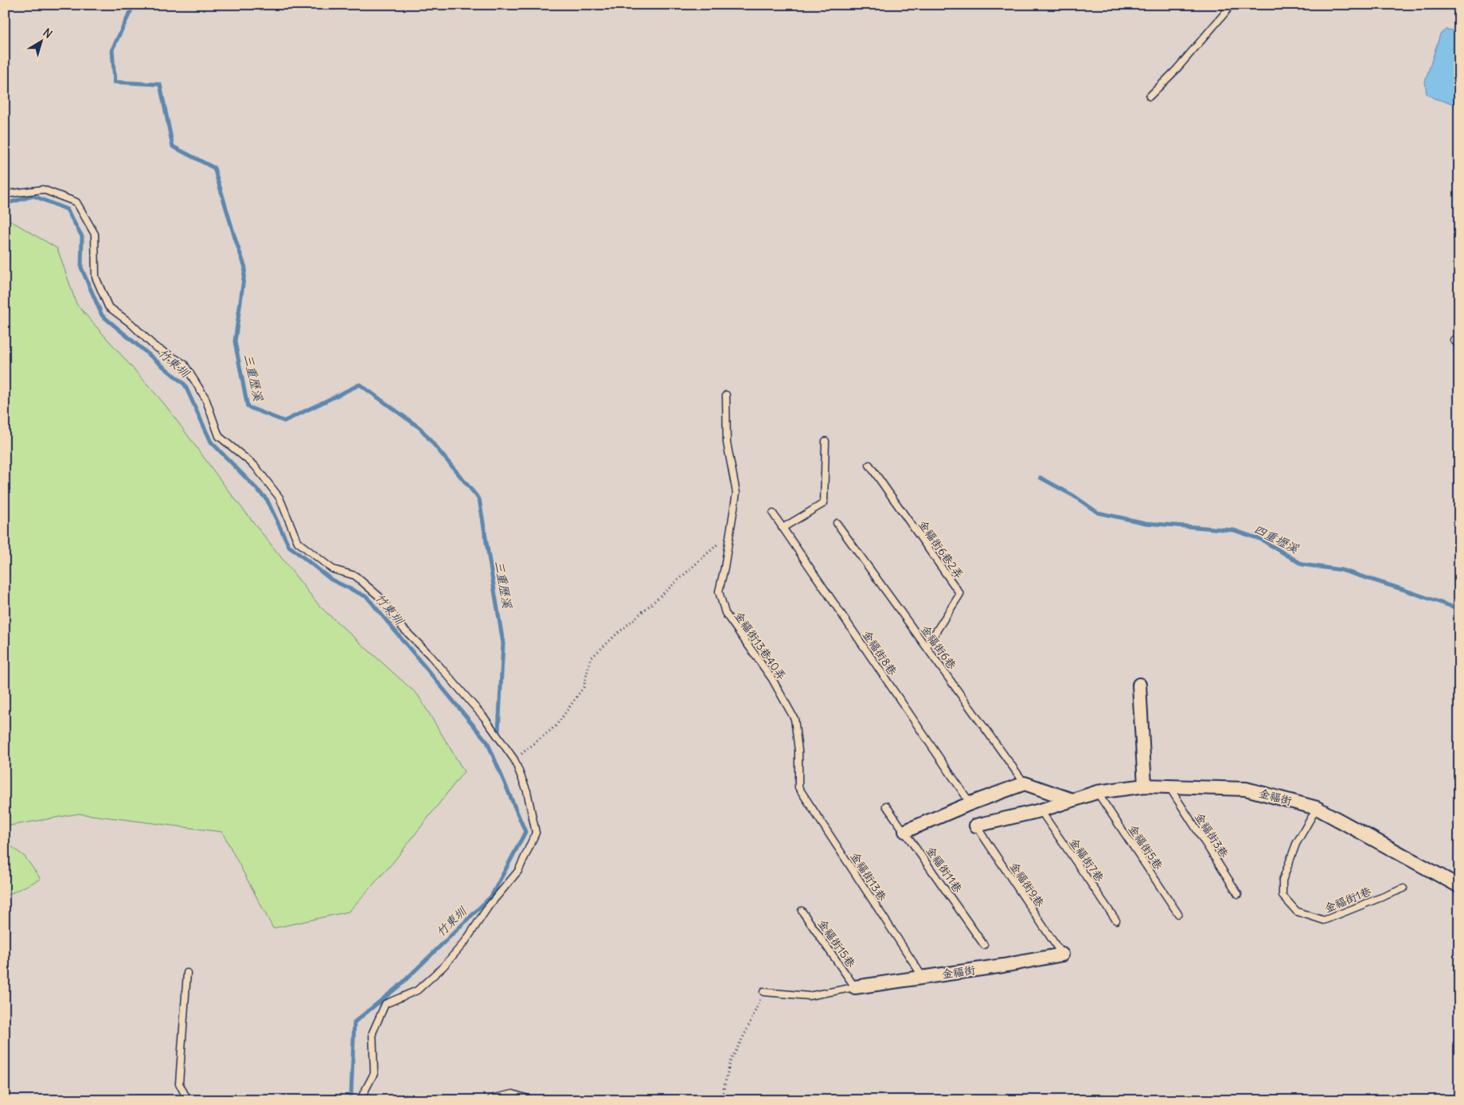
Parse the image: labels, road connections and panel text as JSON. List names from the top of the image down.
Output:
{
  "streets": {
    "street": ["金福街"],
    "lane": [
      "金福街6巷2弄",
      "金福街13巷40弄",
      "金福街6巷",
      "金福街8巷",
      "金福街3巷",
      "金福街5巷",
      "金福街7巷",
      "金福街11巷",
      "金福街13巷",
      "金福街9巷",
      "金福街1巷",
      "金福街15巷"
    ]
  },
  "crossings": [
    ["金福街6巷2弄", "金福街6巷"],
    ["金福街13巷40弄", "金福街13巷"],
    ["金福街", "金福街3巷"],
    ["金福街", "金福街5巷"],
    ["金福街", "金福街7巷"],
    ["金福街", "金福街13巷"],
    ["金福街", "金福街9巷"],
    ["金福街", "金福街1巷"],
    ["金福街", "金福街15巷"]
  ],
  "water": ["竹東圳", "三重歷溪", "四重壢溪"],
  "north": "top right"
}
